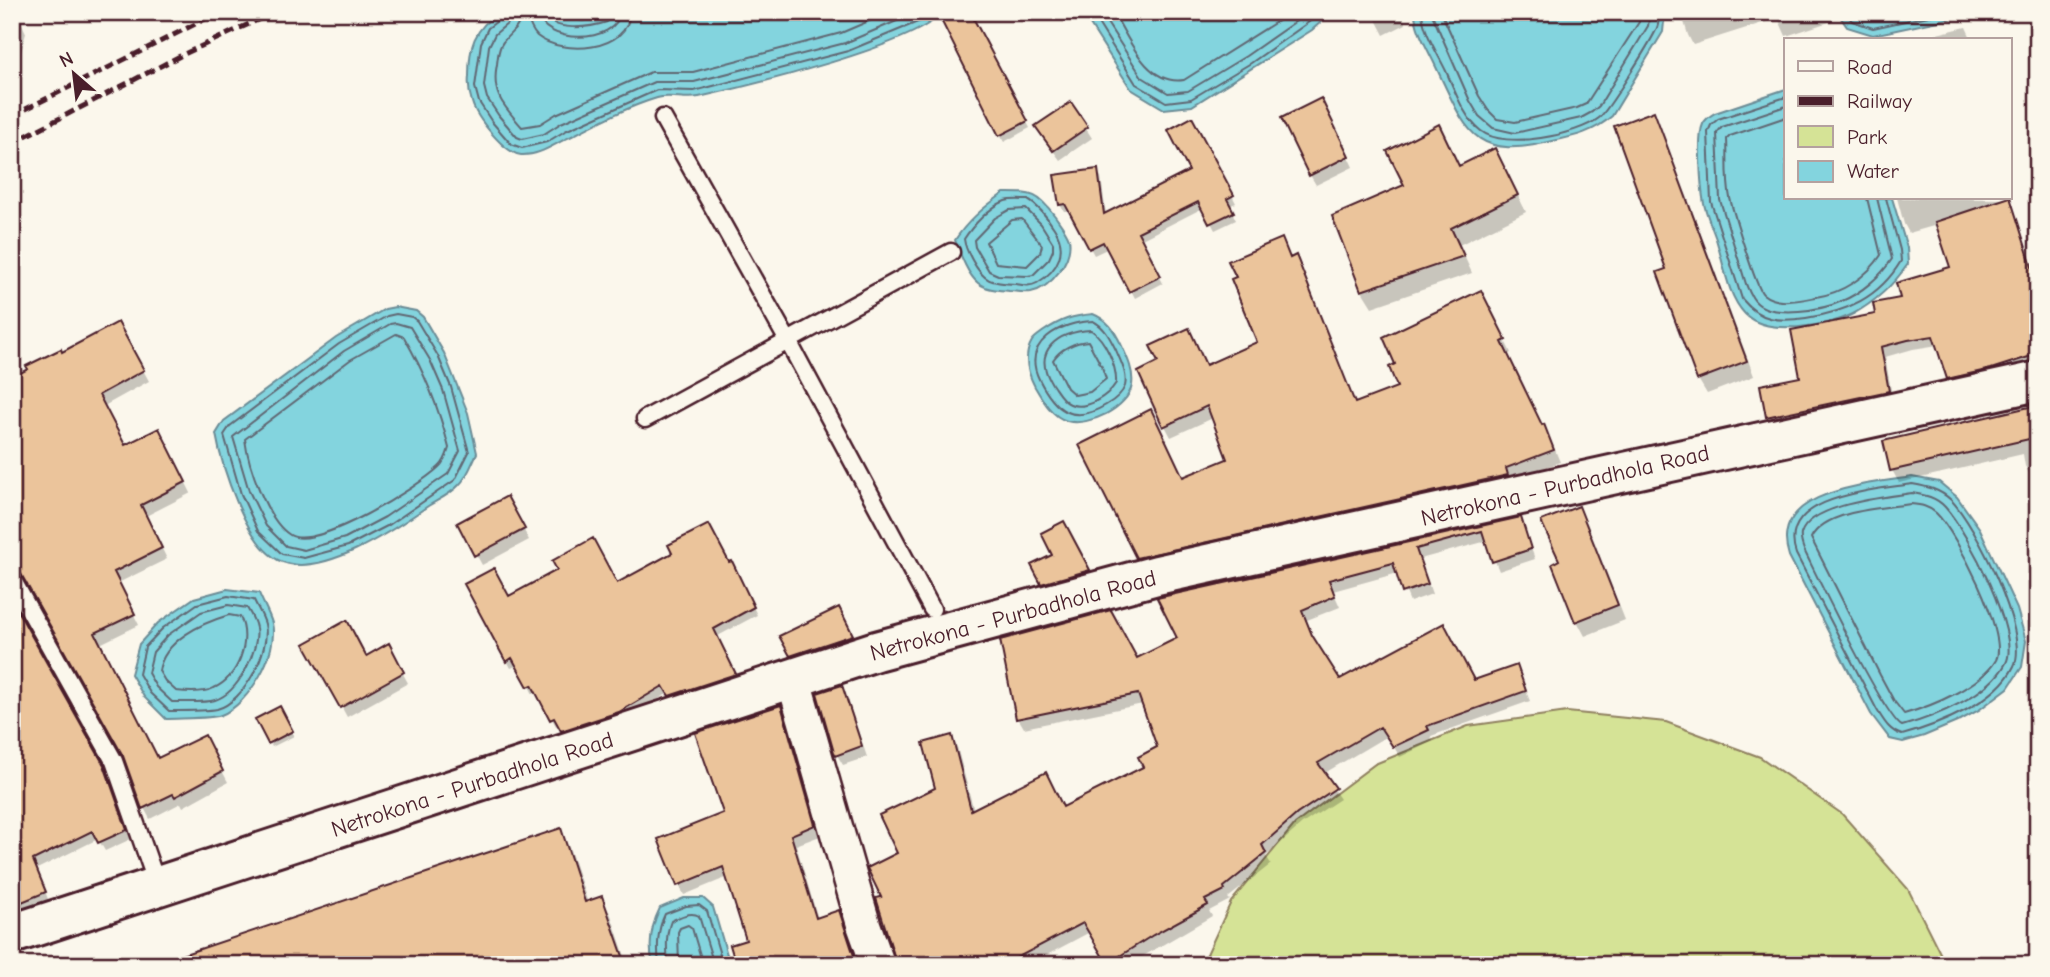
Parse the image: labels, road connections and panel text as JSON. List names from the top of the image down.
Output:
{
  "streets": {
    "main road": ["Netrokona - Purbadhola Road"]
  },
  "legend": [
    "Road",
    "Railway",
    "Park",
    "Water"
  ],
  "north": "top left"
}
